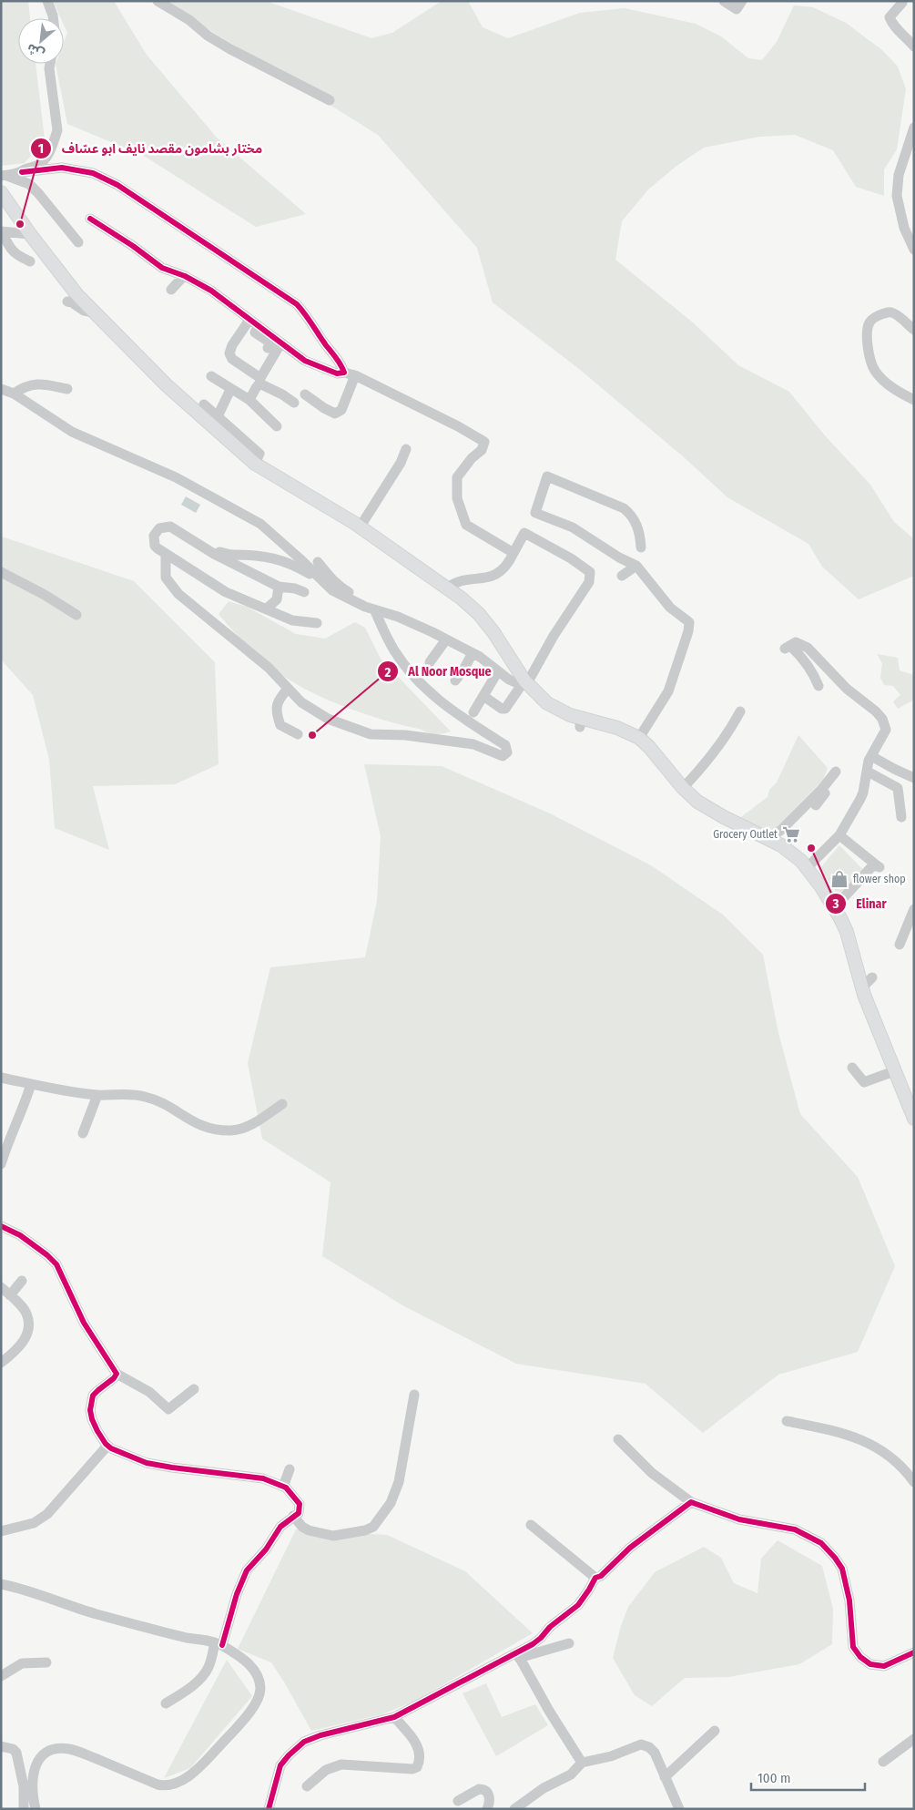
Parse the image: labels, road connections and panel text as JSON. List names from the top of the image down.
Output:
{
  "places": {
    "other": ["مختار بشامون مقصد نايف ابو عسّاف", "Al Noor Mosque", "Elinar"],
    "supermarket": ["Grocery Outlet"],
    "shop": ["flower shop"]
  },
  "scale_bar": "100 m",
  "north": "bottom left"
}
